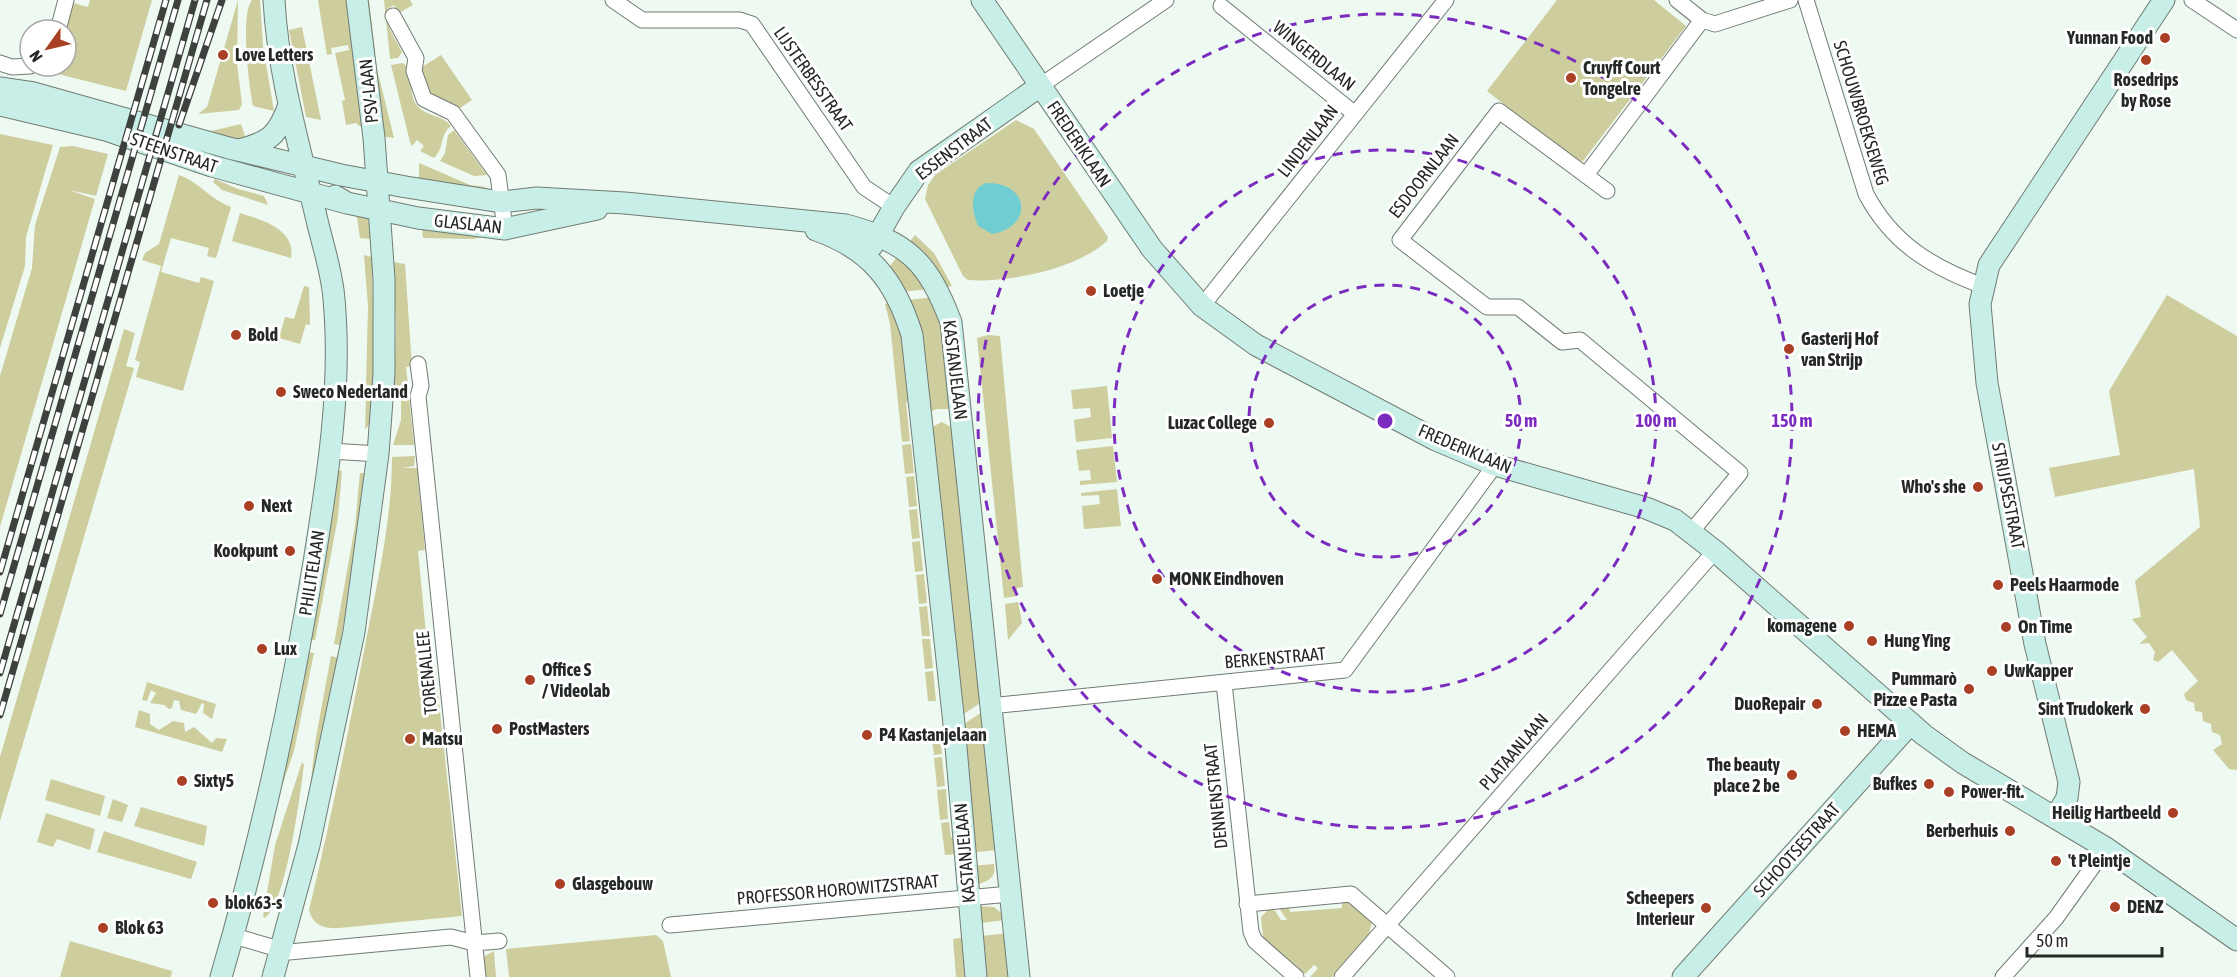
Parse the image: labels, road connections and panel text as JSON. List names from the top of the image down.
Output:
{
  "streets": {
    "street": [
      "WINGERDLAAN",
      "LIJSTERBESSTRAAT",
      "PSV-LAAN",
      "SCHOUWBROEKSEWEG",
      "LINDENLAAN",
      "FREDERIKLAAN",
      "ESSENSTRAAT",
      "STEENSTRAAT",
      "ESDOORNLAAN",
      "GLASLAAN",
      "KASTANJELAAN",
      "STRIJPSESTRAAT",
      "PHILITELAAN",
      "BERKENSTRAAT",
      "TORENALLEE",
      "PLATAANLAAN",
      "DENNENSTRAAT",
      "SCHOOTSESTRAAT",
      "PROFESSOR HOROWITZSTRAAT"
    ]
  },
  "crossings": [
    ["WINGERDLAAN", "LINDENLAAN"],
    ["LIJSTERBESSTRAAT", "ESSENSTRAAT"],
    ["PSV-LAAN", "GLASLAAN"],
    ["SCHOUWBROEKSEWEG", "STRIJPSESTRAAT"],
    ["LINDENLAAN", "FREDERIKLAAN"],
    ["FREDERIKLAAN", "ESSENSTRAAT"],
    ["FREDERIKLAAN", "ESDOORNLAAN"],
    ["FREDERIKLAAN", "STRIJPSESTRAAT"],
    ["FREDERIKLAAN", "BERKENSTRAAT"],
    ["FREDERIKLAAN", "PLATAANLAAN"],
    ["FREDERIKLAAN", "SCHOOTSESTRAAT"],
    ["ESSENSTRAAT", "KASTANJELAAN"],
    ["STEENSTRAAT", "GLASLAAN"],
    ["STEENSTRAAT", "PHILITELAAN"],
    ["GLASLAAN", "KASTANJELAAN"],
    ["GLASLAAN", "PHILITELAAN"],
    ["KASTANJELAAN", "BERKENSTRAAT"],
    ["KASTANJELAAN", "PROFESSOR HOROWITZSTRAAT"],
    ["BERKENSTRAAT", "DENNENSTRAAT"]
  ],
  "places": [
    "Yunnan Food",
    "Love Letters",
    "Rosedrips by Rose",
    "Cruyff Court Tongelre",
    "Loetje",
    "Bold",
    "Gasterij Hof van Strijp",
    "Sweco Nederland",
    "Luzac College",
    "Who's she",
    "Next",
    "Kookpunt",
    "MONK Eindhoven",
    "Peels Haarmode",
    "komagene",
    "On Time",
    "Hung Ying",
    "Lux",
    "UwKapper",
    "Office S / Videolab",
    "Pummarò Pizze e Pasta",
    "DuoRepair",
    "Sint Trudokerk",
    "PostMasters",
    "HEMA",
    "P4 Kastanjelaan",
    "Matsu",
    "The beauty place 2 be",
    "Sixty5",
    "Bufkes",
    "Power-fit.",
    "Heilig Hartbeeld",
    "Berberhuis",
    "'t Pleintje",
    "Glasgebouw",
    "blok63-s",
    "DENZ",
    "Scheepers Interieur",
    "Blok 63"
  ],
  "scale_bar": "50 m",
  "north": "bottom left",
  "rings": ["50 m", "100 m", "150 m"]
}
